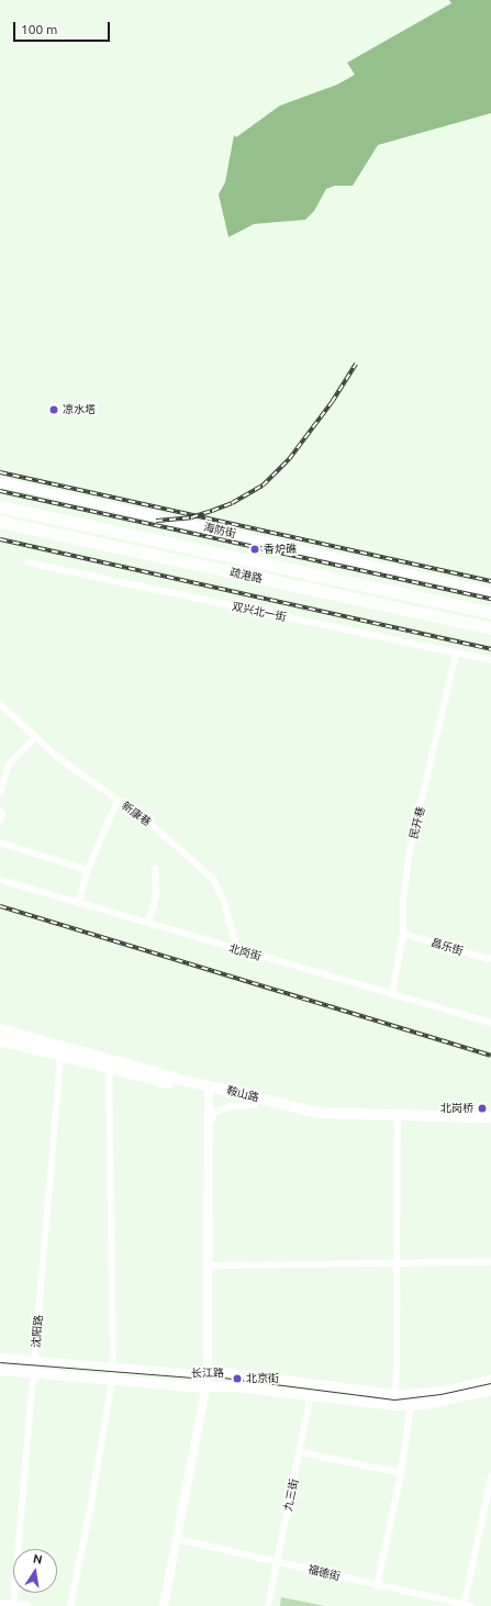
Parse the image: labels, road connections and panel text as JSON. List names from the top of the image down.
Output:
{
  "streets": {
    "highway": ["疏港路"],
    "main road": ["鞍山路", "长江路"],
    "street": [
      "海防街",
      "双兴北一街",
      "新康巷",
      "民开巷",
      "昌乐街",
      "北岗街",
      "沈阳路",
      "九三街",
      "福德街"
    ]
  },
  "crossings": [
    ["双兴北一街", "民开巷"],
    ["新康巷", "北岗街"],
    ["民开巷", "昌乐街"],
    ["民开巷", "北岗街"],
    ["鞍山路", "沈阳路"],
    ["沈阳路", "长江路"],
    ["长江路", "九三街"],
    ["九三街", "福德街"]
  ],
  "places": [
    "凉水塔",
    "香炉礁",
    "北岗桥",
    "北京街"
  ],
  "scale_bar": "100 m",
  "north": "top"
}
